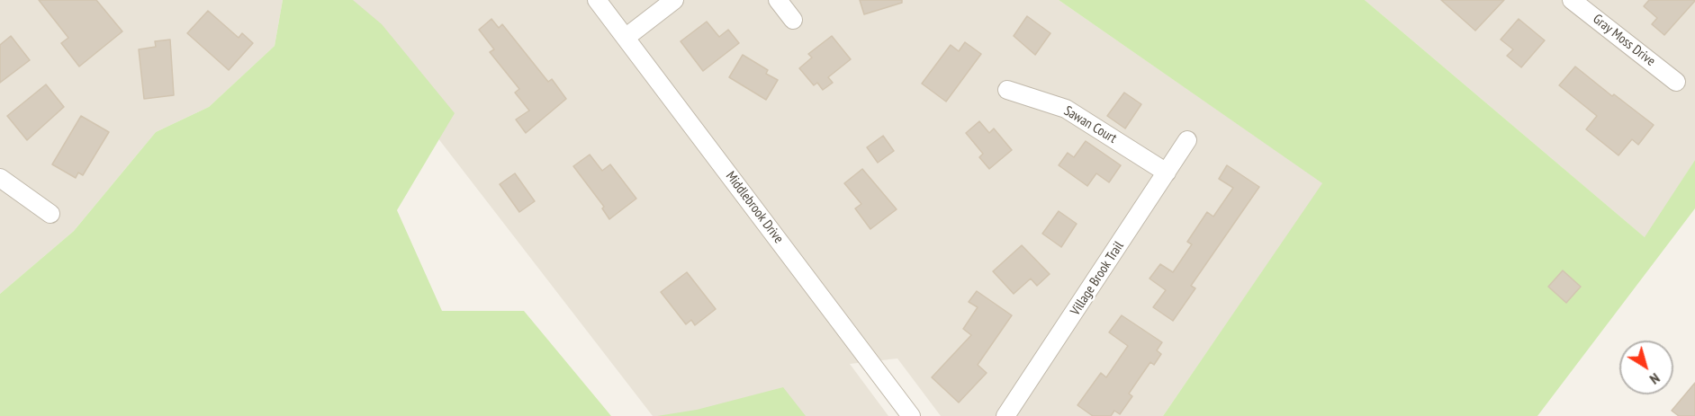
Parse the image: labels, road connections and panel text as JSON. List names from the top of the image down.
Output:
{
  "streets": {
    "street": [
      "Gray Moss Drive",
      "Sawan Court",
      "Middlebrook Drive",
      "Village Brook Trail"
    ]
  },
  "crossings": [
    ["Sawan Court", "Village Brook Trail"]
  ],
  "north": "bottom right"
}
